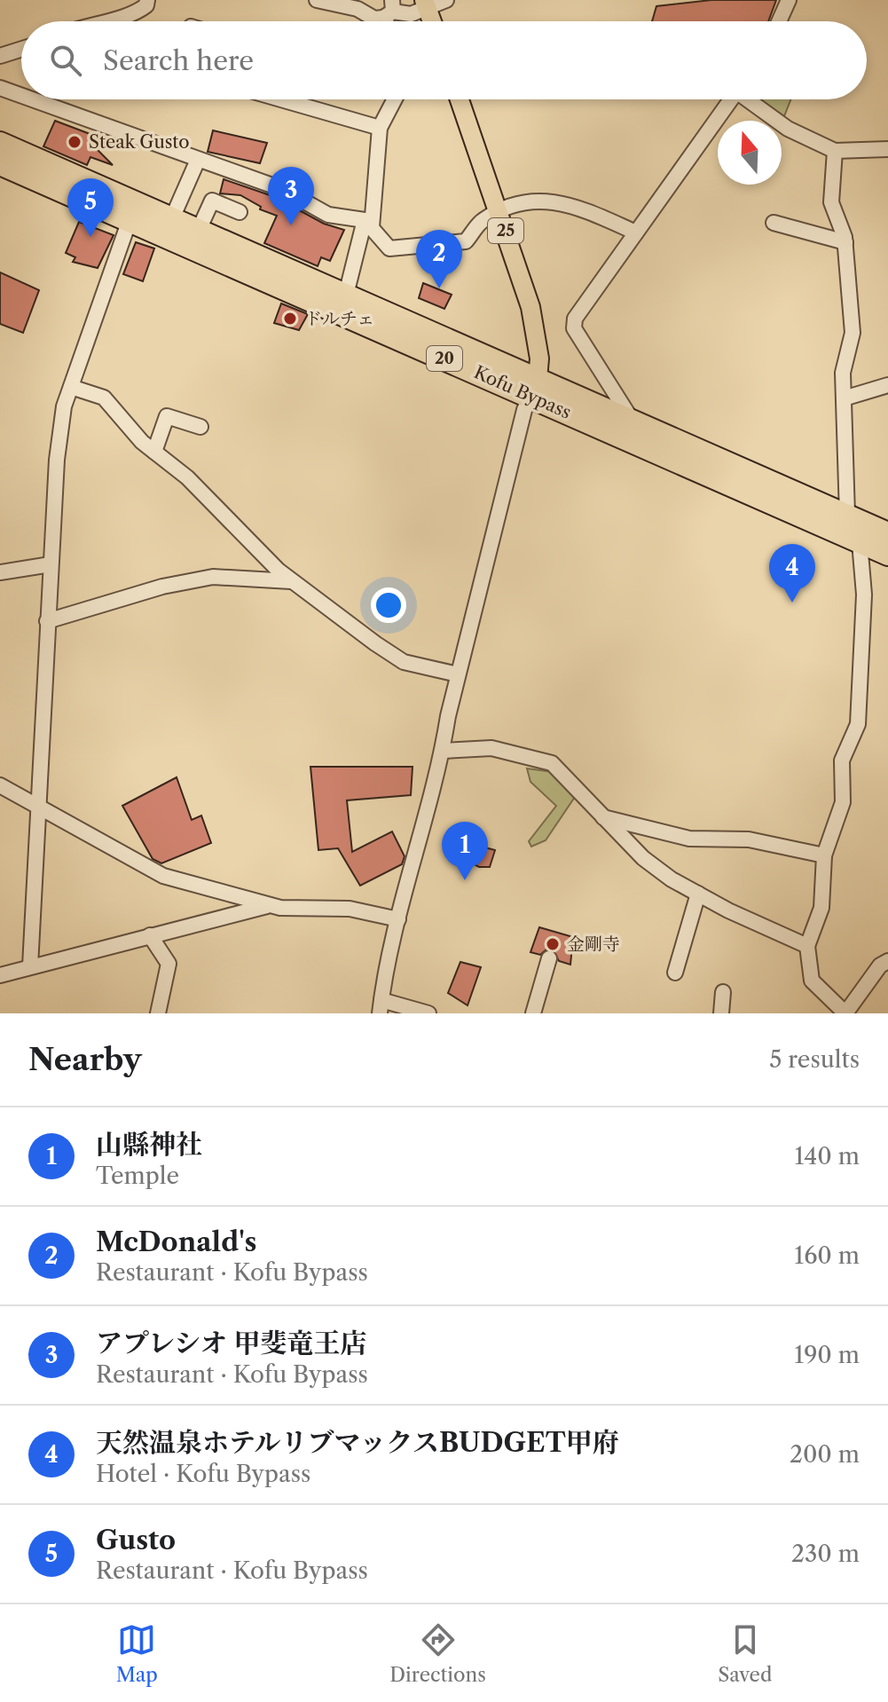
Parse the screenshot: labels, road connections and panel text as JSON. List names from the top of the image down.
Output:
{
  "streets": {
    "highway": ["20", "Kofu Bypass"],
    "main road": ["25"]
  },
  "crossings": [
    ["25", "Kofu Bypass"]
  ],
  "places": ["Steak Gusto", "ドルチェ", "金剛寺"],
  "north": "top",
  "page": {
    "search": "Search here",
    "pins": [
      "3",
      "5",
      "2",
      "4",
      "1"
    ],
    "heading": ["Nearby", "5 results"],
    "list": [
      {
        "mark": "1",
        "name": "山縣神社",
        "note": "Temple",
        "value": "140 m"
      },
      {
        "mark": "2",
        "name": "McDonald's",
        "note": "Restaurant · Kofu Bypass",
        "value": "160 m"
      },
      {
        "mark": "3",
        "name": "アプレシオ 甲斐竜王店",
        "note": "Restaurant · Kofu Bypass",
        "value": "190 m"
      },
      {
        "mark": "4",
        "name": "天然温泉ホテルリブマックスBUDGET甲府",
        "note": "Hotel · Kofu Bypass",
        "value": "200 m"
      },
      {
        "mark": "5",
        "name": "Gusto",
        "note": "Restaurant · Kofu Bypass",
        "value": "230 m"
      }
    ],
    "nav": ["Map", "Directions", "Saved"]
  }
}
